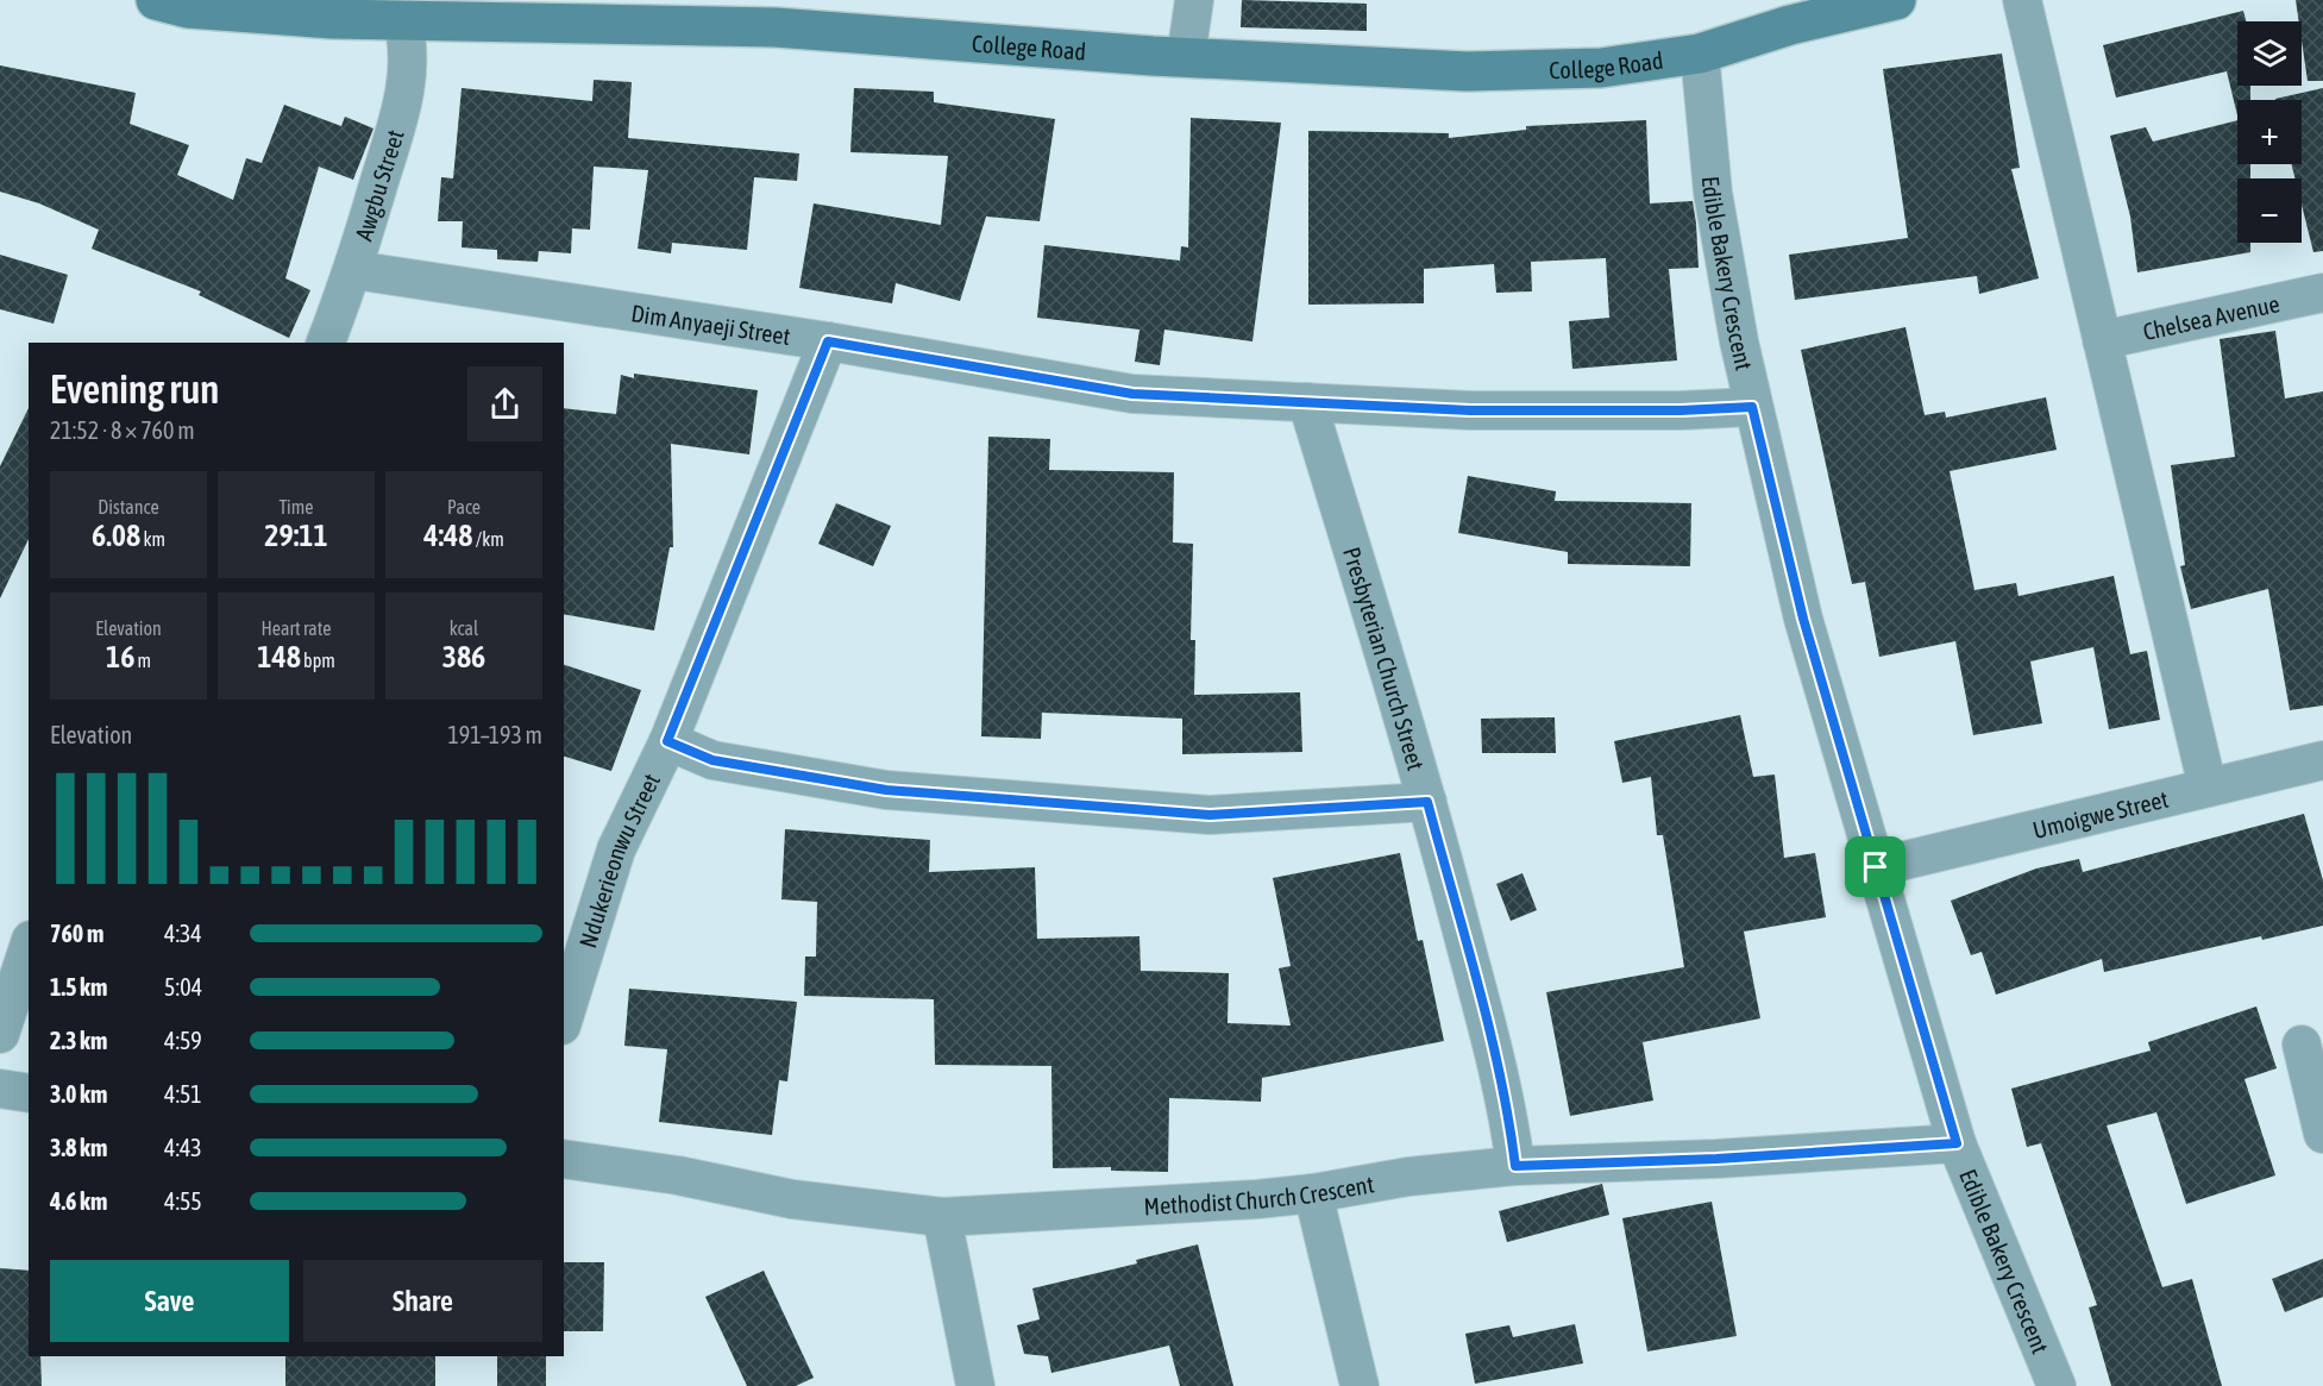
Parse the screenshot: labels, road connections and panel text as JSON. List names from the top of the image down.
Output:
{
  "streets": {
    "main road": ["College Road"],
    "street": [
      "Awgbu Street",
      "Edible Bakery Crescent",
      "Chelsea Avenue",
      "Dim Anyaeji Street",
      "Presbyterian Church Street",
      "Umoigwe Street",
      "Ndukerieonwu Street",
      "Methodist Church Crescent"
    ]
  },
  "crossings": [
    ["College Road", "Awgbu Street"],
    ["College Road", "Edible Bakery Crescent"],
    ["Awgbu Street", "Dim Anyaeji Street"],
    ["Edible Bakery Crescent", "Dim Anyaeji Street"],
    ["Edible Bakery Crescent", "Umoigwe Street"],
    ["Edible Bakery Crescent", "Methodist Church Crescent"],
    ["Dim Anyaeji Street", "Presbyterian Church Street"],
    ["Dim Anyaeji Street", "Ndukerieonwu Street"],
    ["Presbyterian Church Street", "Methodist Church Crescent"]
  ],
  "page": {
    "map_buttons": ["+", "−"],
    "heading": ["Evening run", "21:52 · 8 × 760 m"],
    "stats": [
      ["Distance", "6.08 km"],
      ["Time", "29:11"],
      ["Pace", "4:48 /km"],
      ["Elevation", "16 m"],
      ["Heart rate", "148 bpm"],
      ["kcal", "386"]
    ],
    "chart": ["Elevation", "191–193 m"],
    "list": [
      {
        "name": "760 m",
        "note": "4:34"
      },
      {
        "name": "1.5 km",
        "note": "5:04"
      },
      {
        "name": "2.3 km",
        "note": "4:59"
      },
      {
        "name": "3.0 km",
        "note": "4:51"
      },
      {
        "name": "3.8 km",
        "note": "4:43"
      },
      {
        "name": "4.6 km",
        "note": "4:55"
      }
    ],
    "buttons": ["Save", "Share"]
  }
}
